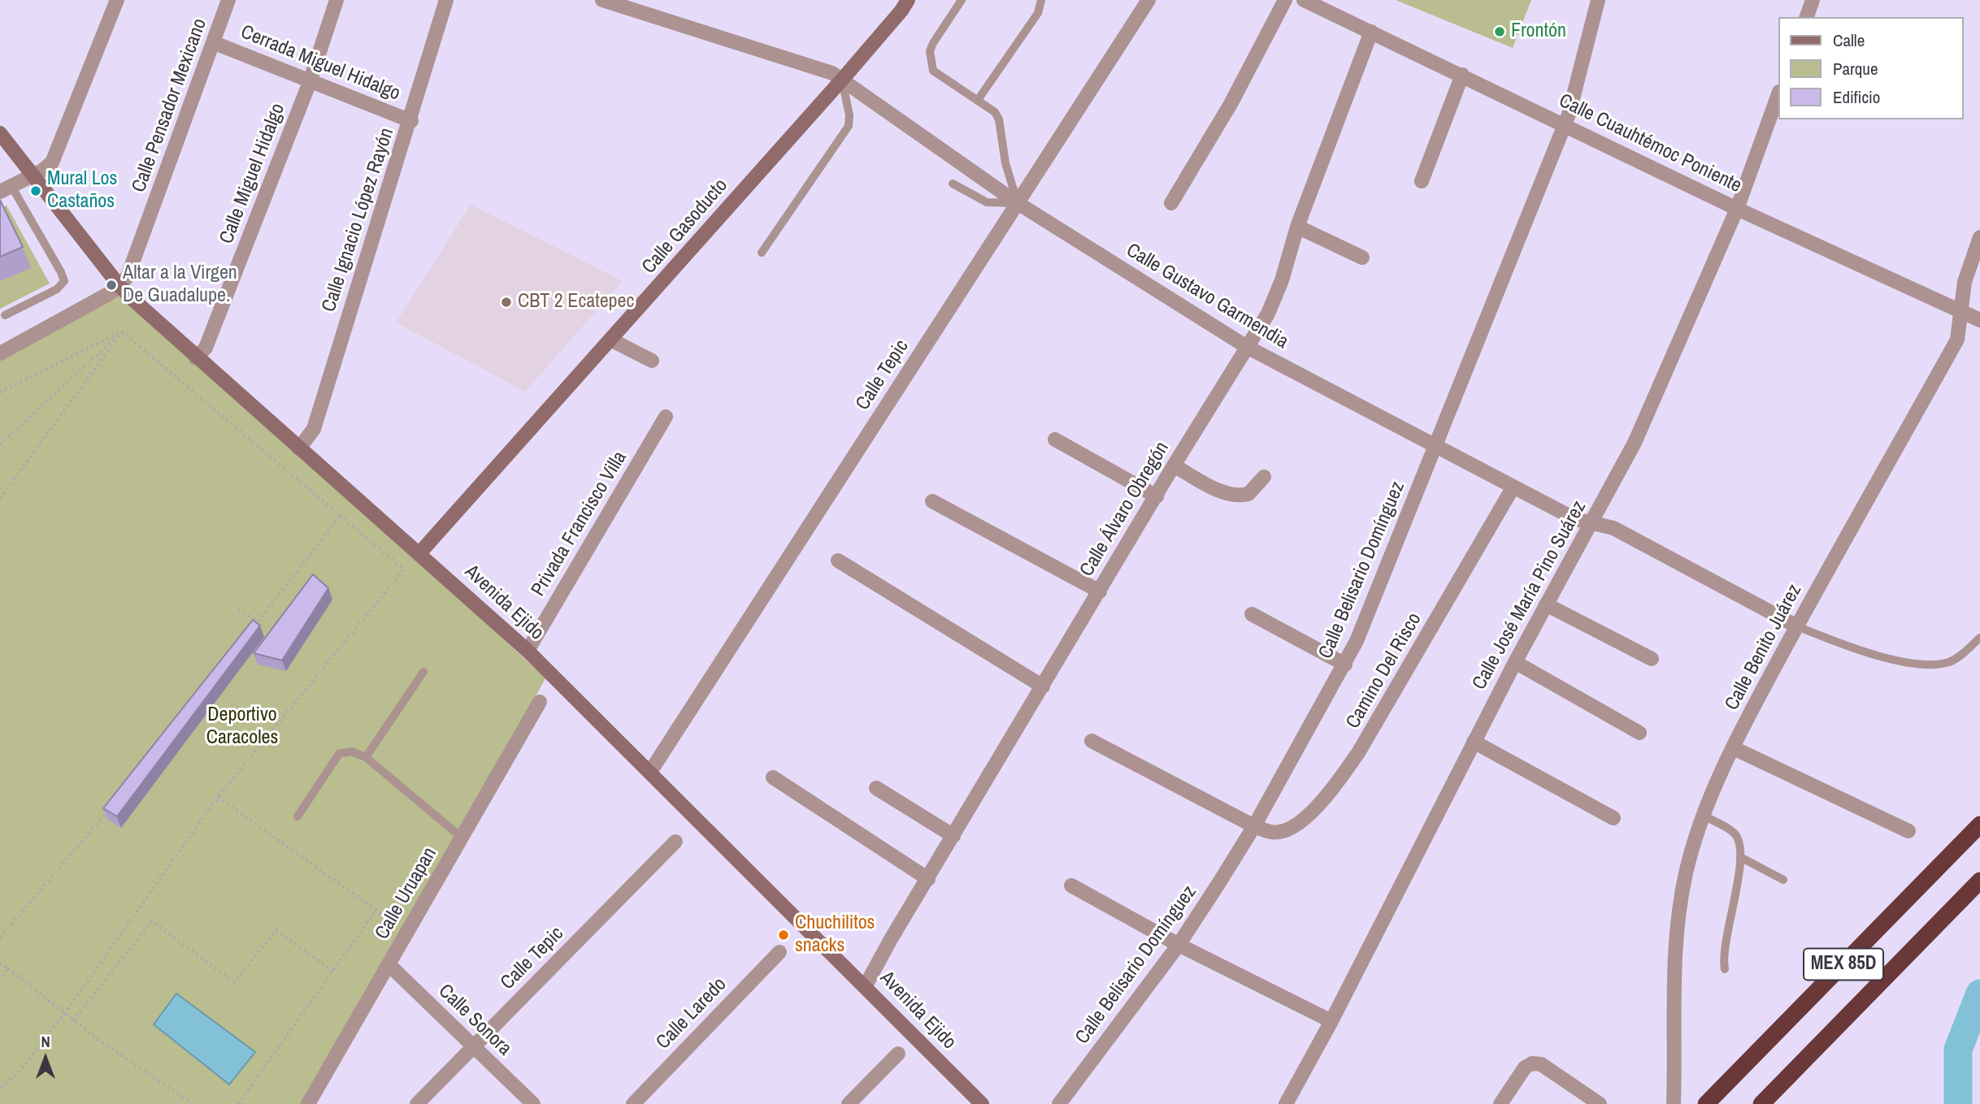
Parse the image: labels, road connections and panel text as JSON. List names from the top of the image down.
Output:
{
  "streets": {
    "highway": ["MEX 85D"],
    "main road": ["Calle Gasoducto", "Avenida Ejido"],
    "street": [
      "Cerrada Miguel Hidalgo",
      "Calle Pensador Mexicano",
      "Calle Cuauhtémoc Poniente",
      "Calle Miguel Hidalgo",
      "Calle Ignacio López Rayón",
      "Calle Gustavo Garmendia",
      "Calle Tepic",
      "Calle Álvaro Obregón",
      "Privada Francisco Villa",
      "Calle Belisario Domínguez",
      "Calle José María Pino Suárez",
      "Calle Benito Juárez",
      "Camino Del Risco",
      "Calle Uruapan",
      "Calle Laredo",
      "Calle Sonora"
    ]
  },
  "crossings": [
    ["Cerrada Miguel Hidalgo", "Calle Pensador Mexicano"],
    ["Cerrada Miguel Hidalgo", "Calle Miguel Hidalgo"],
    ["Cerrada Miguel Hidalgo", "Calle Ignacio López Rayón"],
    ["Calle Pensador Mexicano", "Avenida Ejido"],
    ["Calle Cuauhtémoc Poniente", "Calle Álvaro Obregón"],
    ["Calle Cuauhtémoc Poniente", "Calle Belisario Domínguez"],
    ["Calle Cuauhtémoc Poniente", "Calle José María Pino Suárez"],
    ["Calle Cuauhtémoc Poniente", "Calle Benito Juárez"],
    ["Calle Miguel Hidalgo", "Avenida Ejido"],
    ["Calle Ignacio López Rayón", "Avenida Ejido"],
    ["Calle Gasoducto", "Calle Gustavo Garmendia"],
    ["Calle Gasoducto", "Avenida Ejido"],
    ["Calle Gustavo Garmendia", "Calle Tepic"],
    ["Calle Gustavo Garmendia", "Calle Álvaro Obregón"],
    ["Calle Gustavo Garmendia", "Calle Belisario Domínguez"],
    ["Calle Gustavo Garmendia", "Calle José María Pino Suárez"],
    ["Calle Gustavo Garmendia", "Calle Benito Juárez"],
    ["Calle Gustavo Garmendia", "Camino Del Risco"],
    ["Calle Tepic", "Avenida Ejido"],
    ["Calle Tepic", "Calle Sonora"],
    ["Calle Álvaro Obregón", "Avenida Ejido"],
    ["Privada Francisco Villa", "Avenida Ejido"],
    ["Calle Belisario Domínguez", "Camino Del Risco"],
    ["Calle Uruapan", "Calle Sonora"]
  ],
  "parks": ["Deportivo Caracoles"],
  "places": [
    "Frontón",
    "Mural Los Castaños",
    "Altar a la Virgen De Guadalupe.",
    "CBT 2 Ecatepec",
    "Chuchilitos snacks"
  ],
  "legend": ["Calle", "Parque", "Edificio"],
  "north": "top"
}
